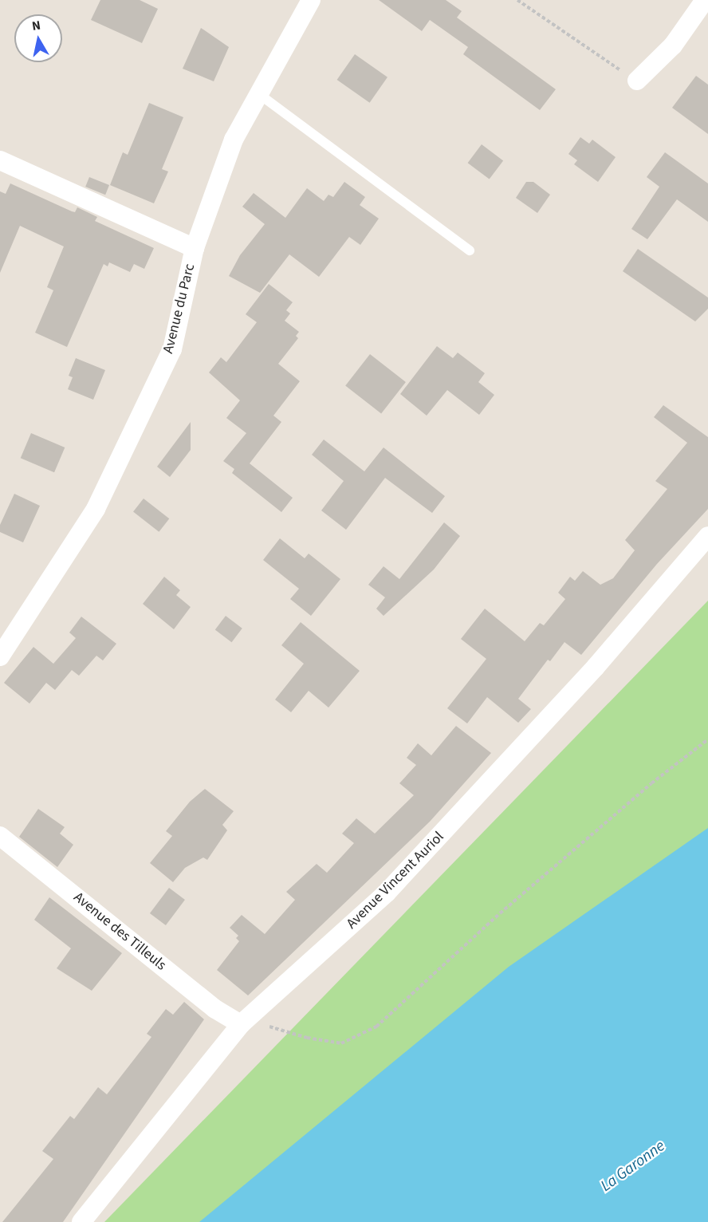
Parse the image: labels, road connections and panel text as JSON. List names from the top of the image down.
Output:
{
  "streets": {
    "street": ["Avenue du Parc", "Avenue Vincent Auriol", "Avenue des Tilleuls"]
  },
  "crossings": [
    ["Avenue Vincent Auriol", "Avenue des Tilleuls"]
  ],
  "water": ["La Garonne"],
  "north": "top"
}
